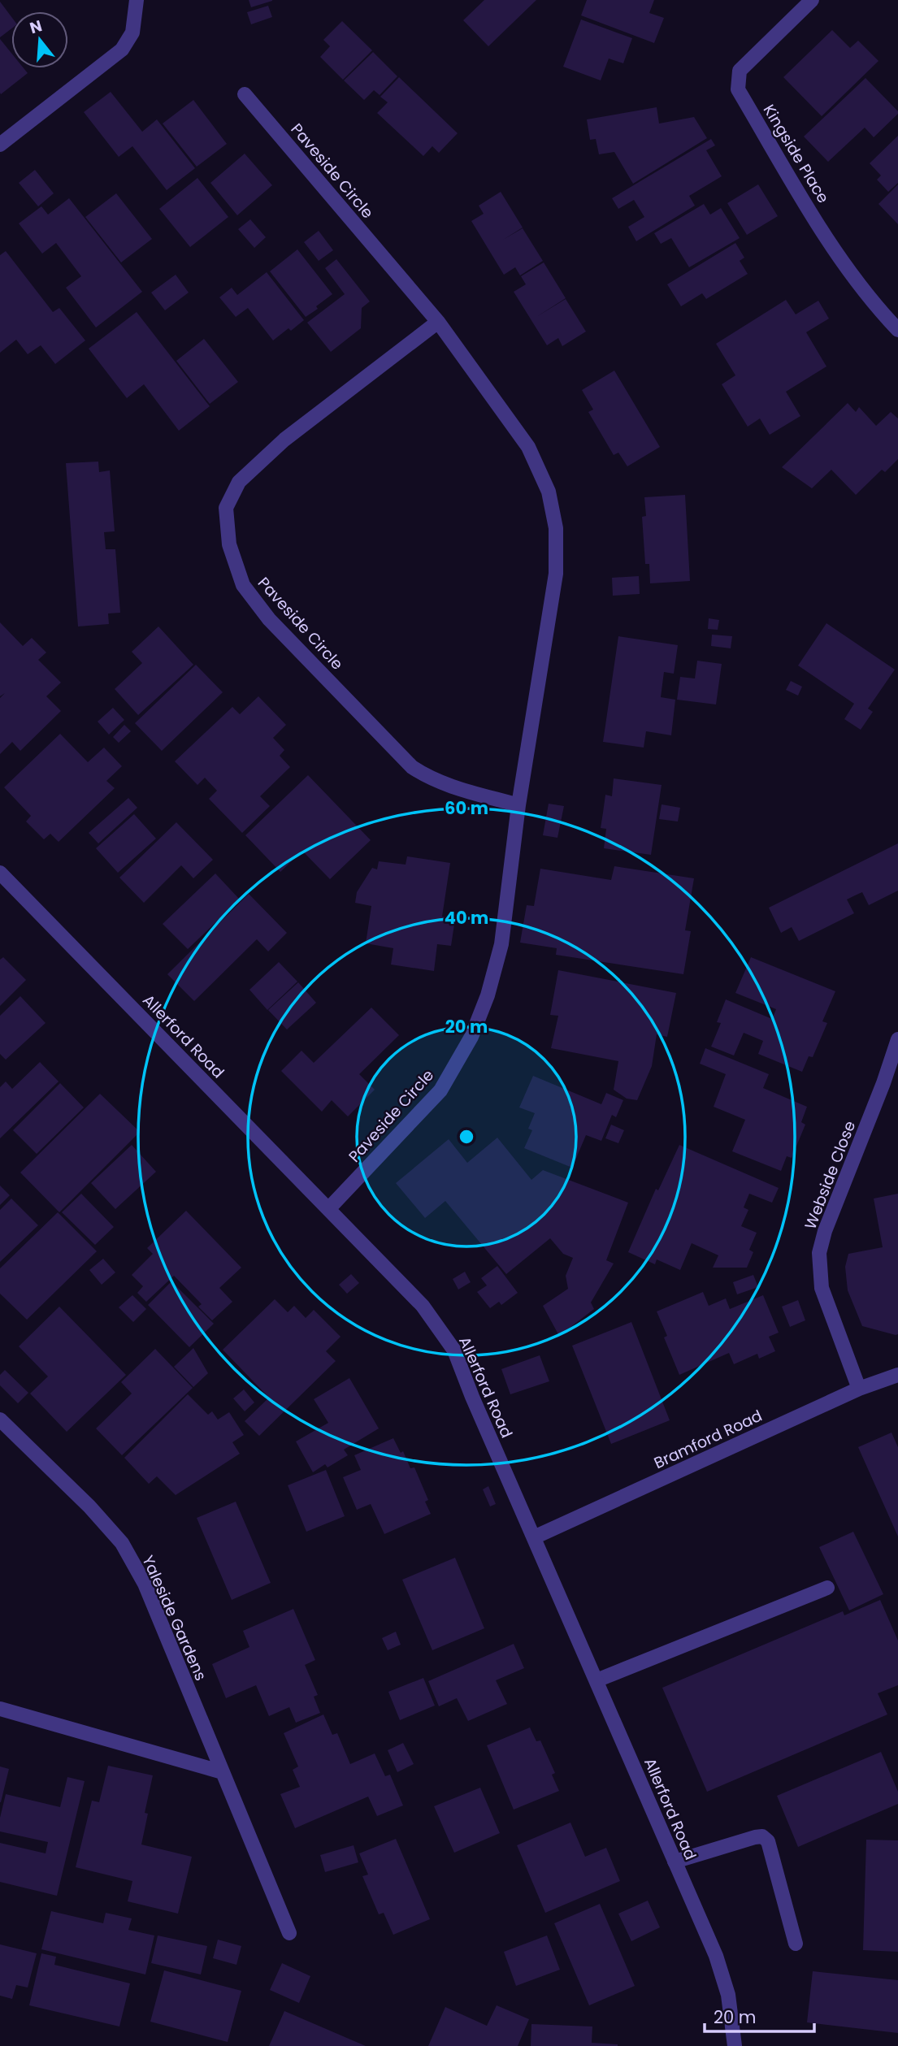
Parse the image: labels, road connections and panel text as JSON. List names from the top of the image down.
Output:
{
  "streets": {
    "street": [
      "Kingside Place",
      "Paveside Circle",
      "Allerford Road",
      "Webside Close",
      "Bramford Road",
      "Yaleside Gardens"
    ]
  },
  "crossings": [
    ["Paveside Circle", "Allerford Road"],
    ["Allerford Road", "Bramford Road"],
    ["Webside Close", "Bramford Road"]
  ],
  "scale_bar": "20 m",
  "north": "top",
  "rings": ["60 m", "40 m", "20 m"]
}
